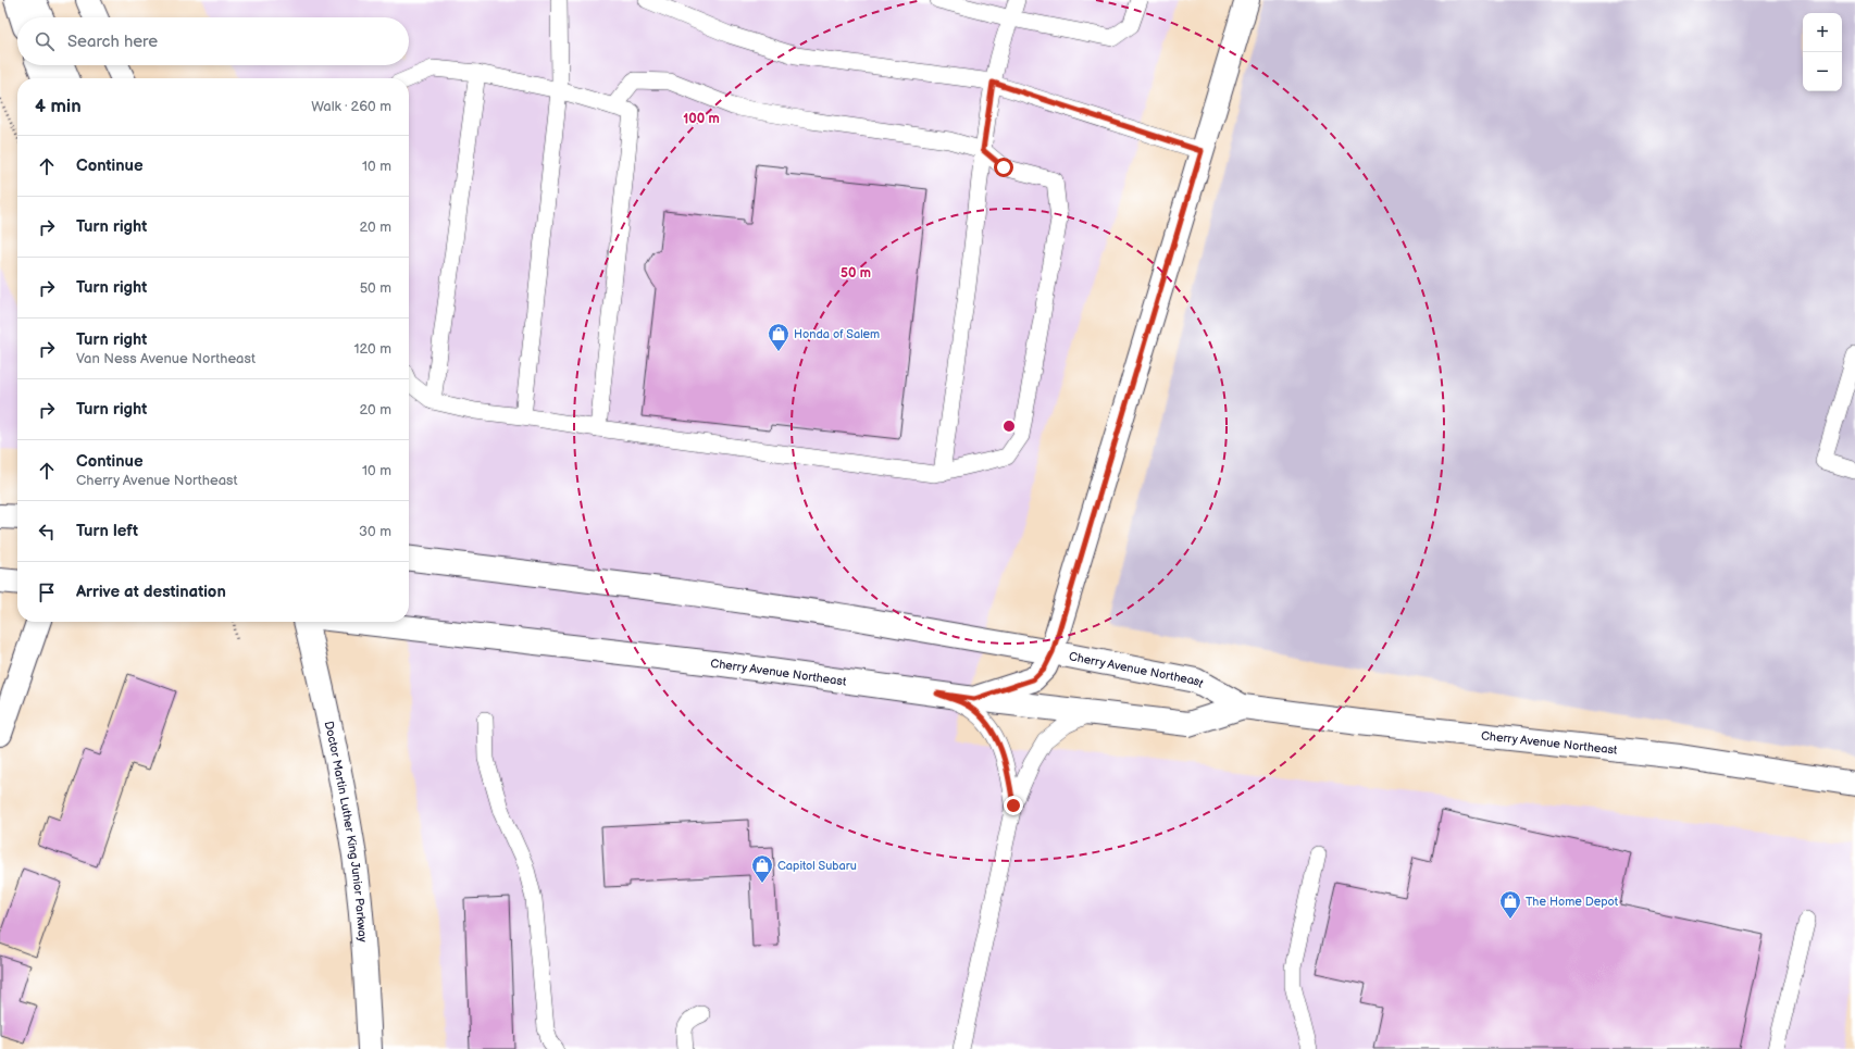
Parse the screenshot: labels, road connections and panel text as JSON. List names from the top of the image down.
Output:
{
  "streets": {
    "main road": ["Cherry Avenue Northeast", "Doctor Martin Luther King Junior Parkway"]
  },
  "places": {
    "shop": ["Honda of Salem", "Capitol Subaru", "The Home Depot"]
  },
  "page": {
    "map_buttons": ["+", "−"],
    "search": "Search here",
    "heading": ["4 min", "Walk · 260 m"],
    "list": [
      ["Continue", "10 m"],
      ["Turn right", "20 m"],
      ["Turn right", "50 m"],
      ["Turn right", "Van Ness Avenue Northeast", "120 m"],
      ["Turn right", "20 m"],
      ["Continue", "Cherry Avenue Northeast", "10 m"],
      ["Turn left", "30 m"],
      "Arrive at destination"
    ]
  },
  "rings": ["100 m", "50 m"]
}
